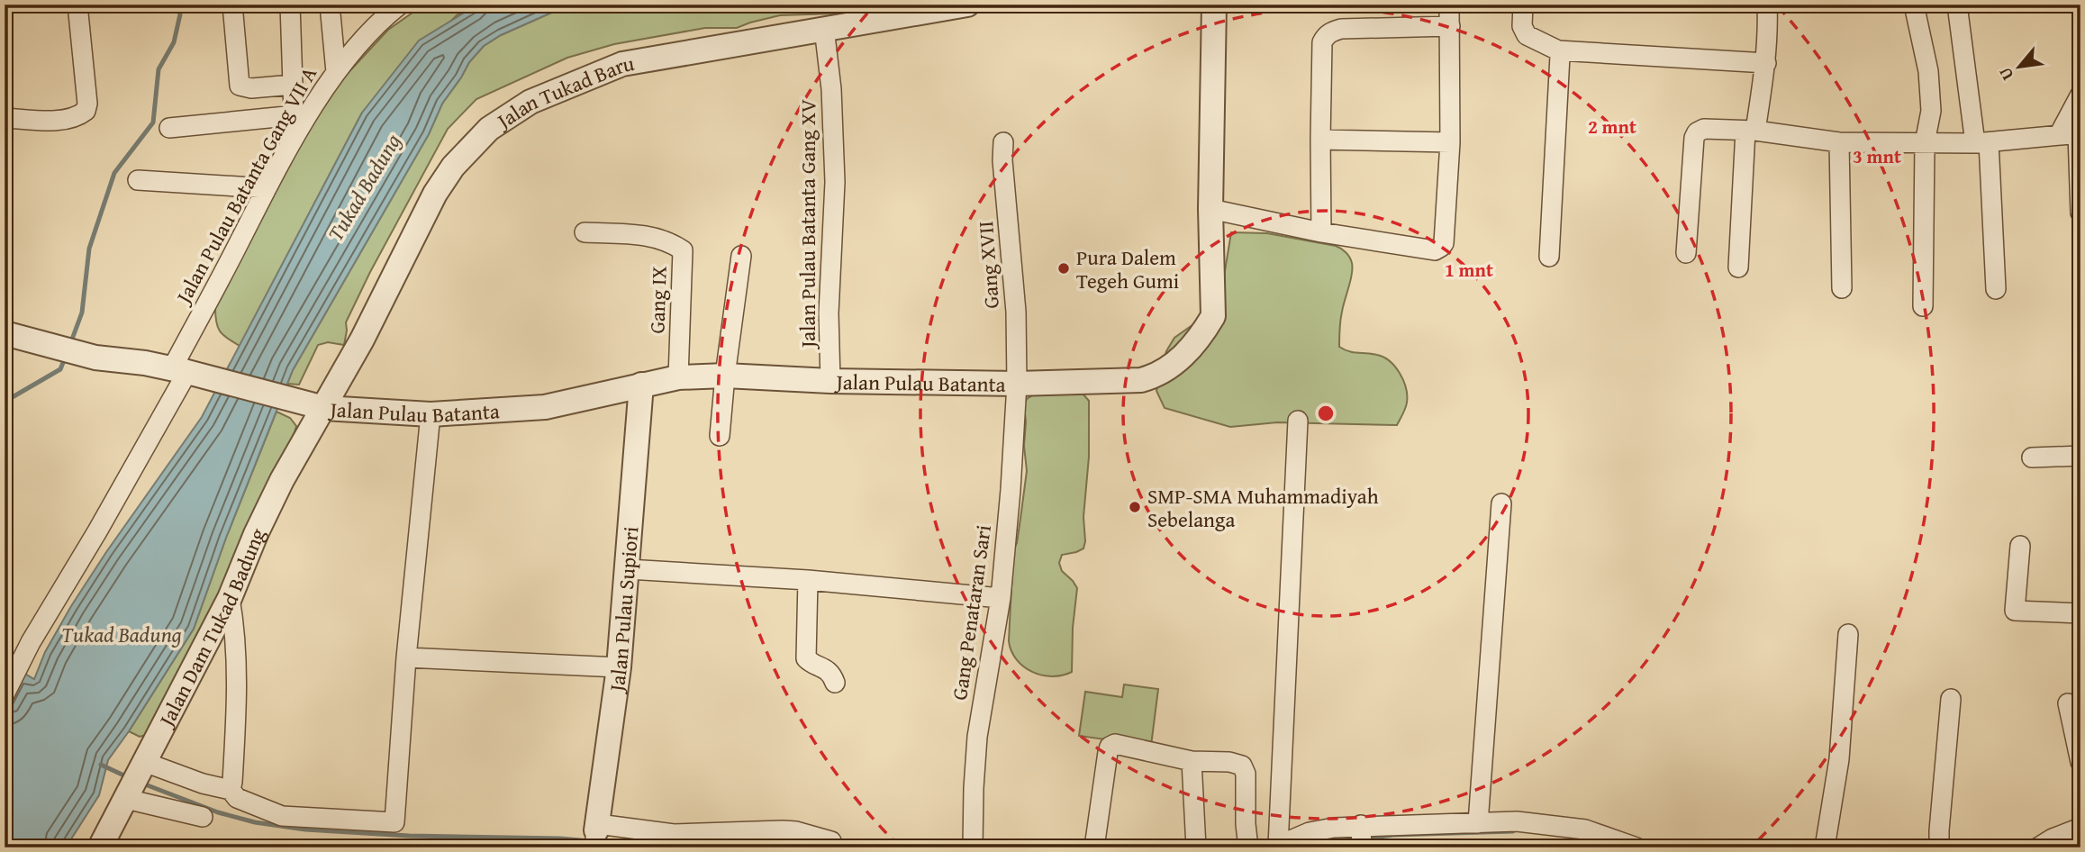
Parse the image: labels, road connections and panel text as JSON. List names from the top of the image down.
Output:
{
  "streets": {
    "street": [
      "Jalan Tukad Baru",
      "Jalan Pulau Batanta Gang VII A",
      "Jalan Pulau Batanta Gang XV",
      "Gang XVII",
      "Gang IX",
      "Jalan Pulau Batanta",
      "Jalan Pulau Supiori",
      "Gang Penataran Sari",
      "Jalan Dam Tukad Badung"
    ]
  },
  "crossings": [
    ["Jalan Tukad Baru", "Jalan Pulau Batanta Gang XV"],
    ["Jalan Tukad Baru", "Jalan Pulau Batanta"],
    ["Jalan Tukad Baru", "Jalan Dam Tukad Badung"],
    ["Jalan Pulau Batanta Gang VII A", "Jalan Pulau Batanta"],
    ["Jalan Pulau Batanta Gang XV", "Jalan Pulau Batanta"],
    ["Gang XVII", "Jalan Pulau Batanta"],
    ["Gang XVII", "Gang Penataran Sari"],
    ["Gang IX", "Jalan Pulau Batanta"],
    ["Jalan Pulau Batanta", "Jalan Pulau Supiori"],
    ["Jalan Pulau Batanta", "Gang Penataran Sari"],
    ["Jalan Pulau Batanta", "Jalan Dam Tukad Badung"]
  ],
  "water": ["Tukad Badung"],
  "places": ["Pura Dalem Tegeh Gumi", "SMP-SMA Muhammadiyah Sebelanga"],
  "north": "bottom left",
  "rings": ["2 mnt", "3 mnt", "1 mnt"]
}
